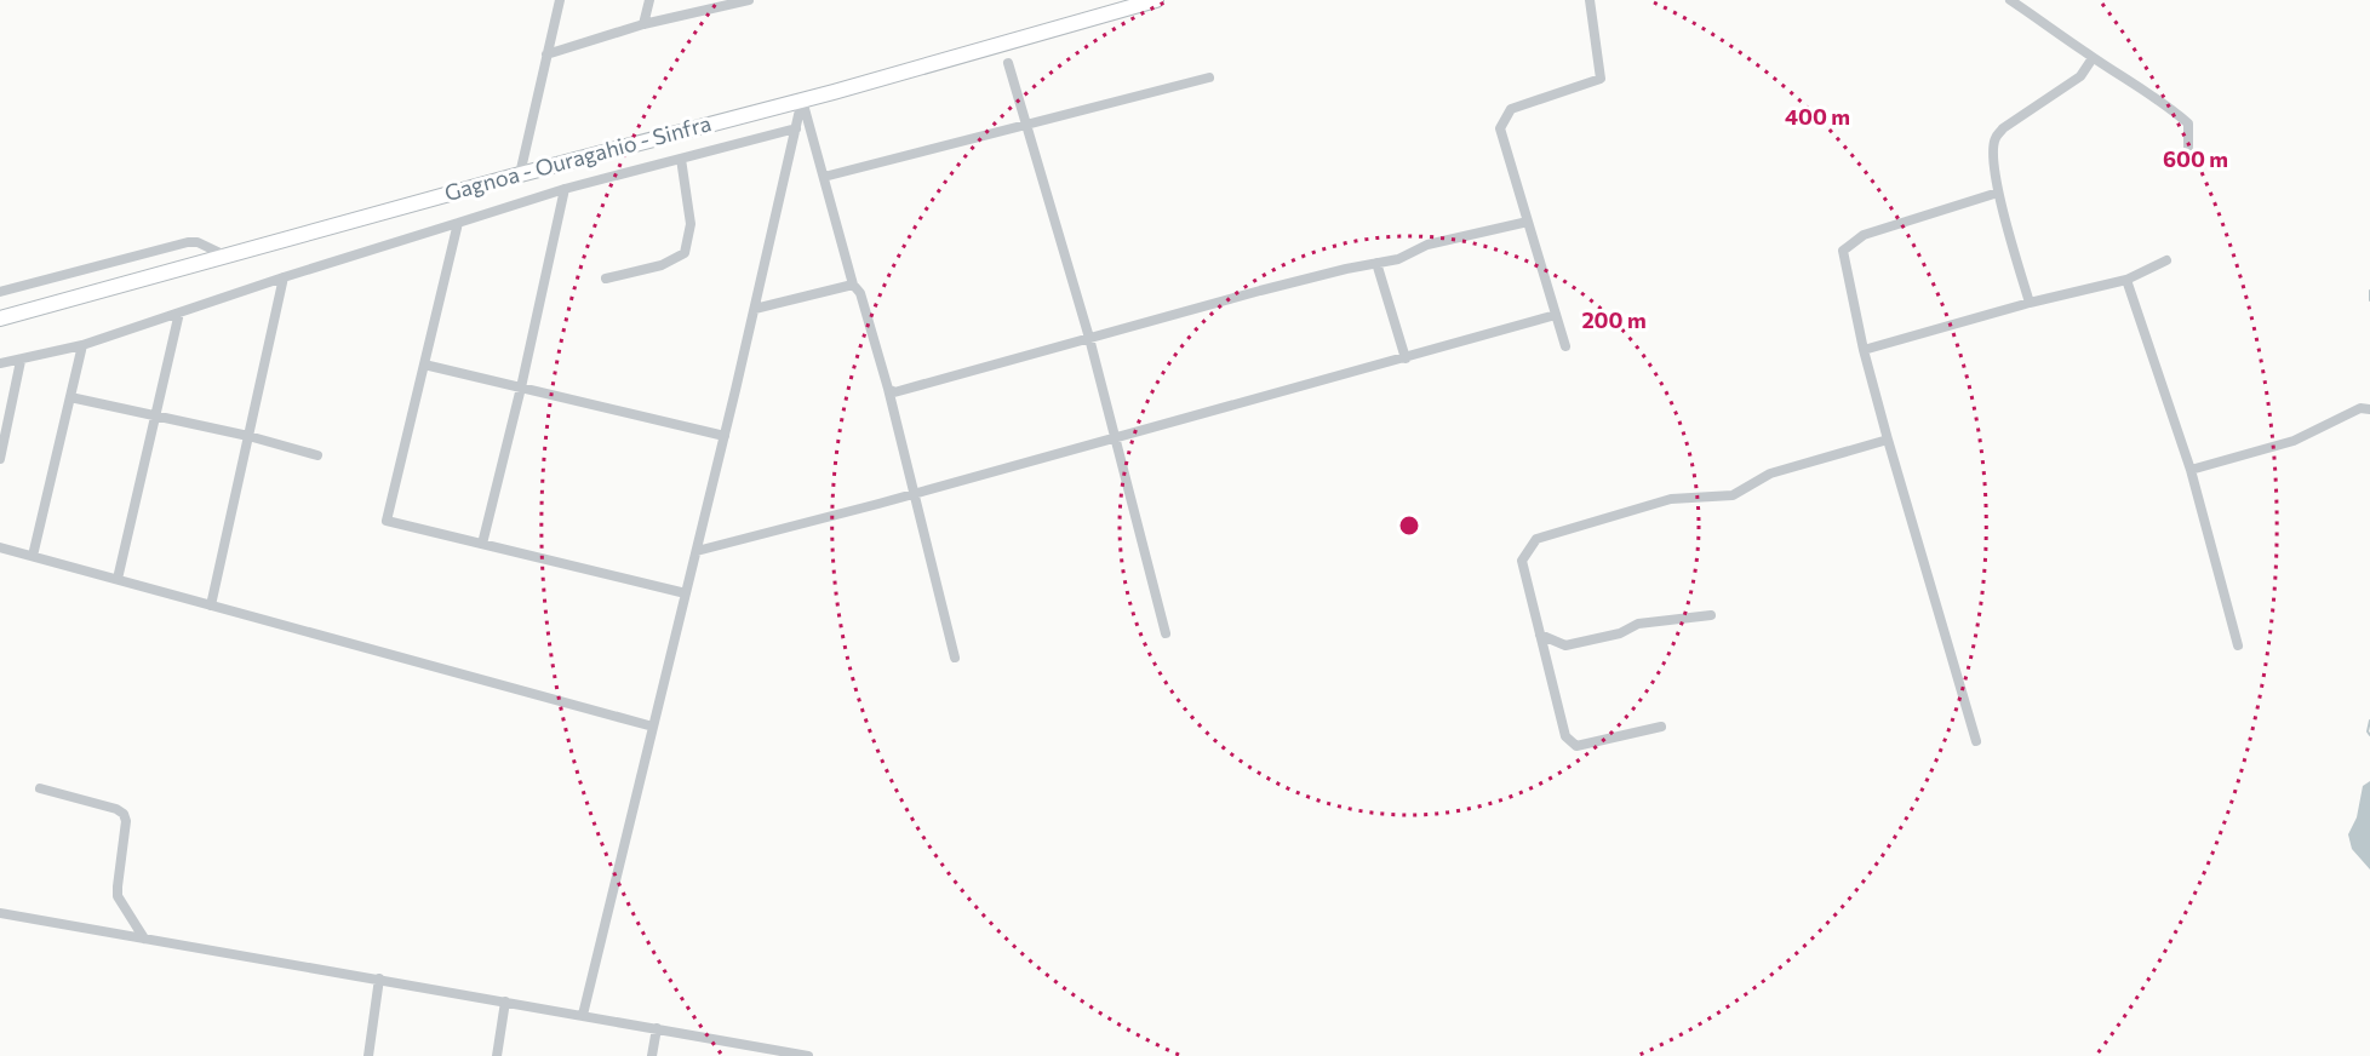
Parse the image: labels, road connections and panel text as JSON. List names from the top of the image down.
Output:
{
  "streets": {
    "main road": ["Gagnoa - Ouragahio - Sinfra"]
  },
  "rings": ["400 m", "600 m", "200 m"]
}
